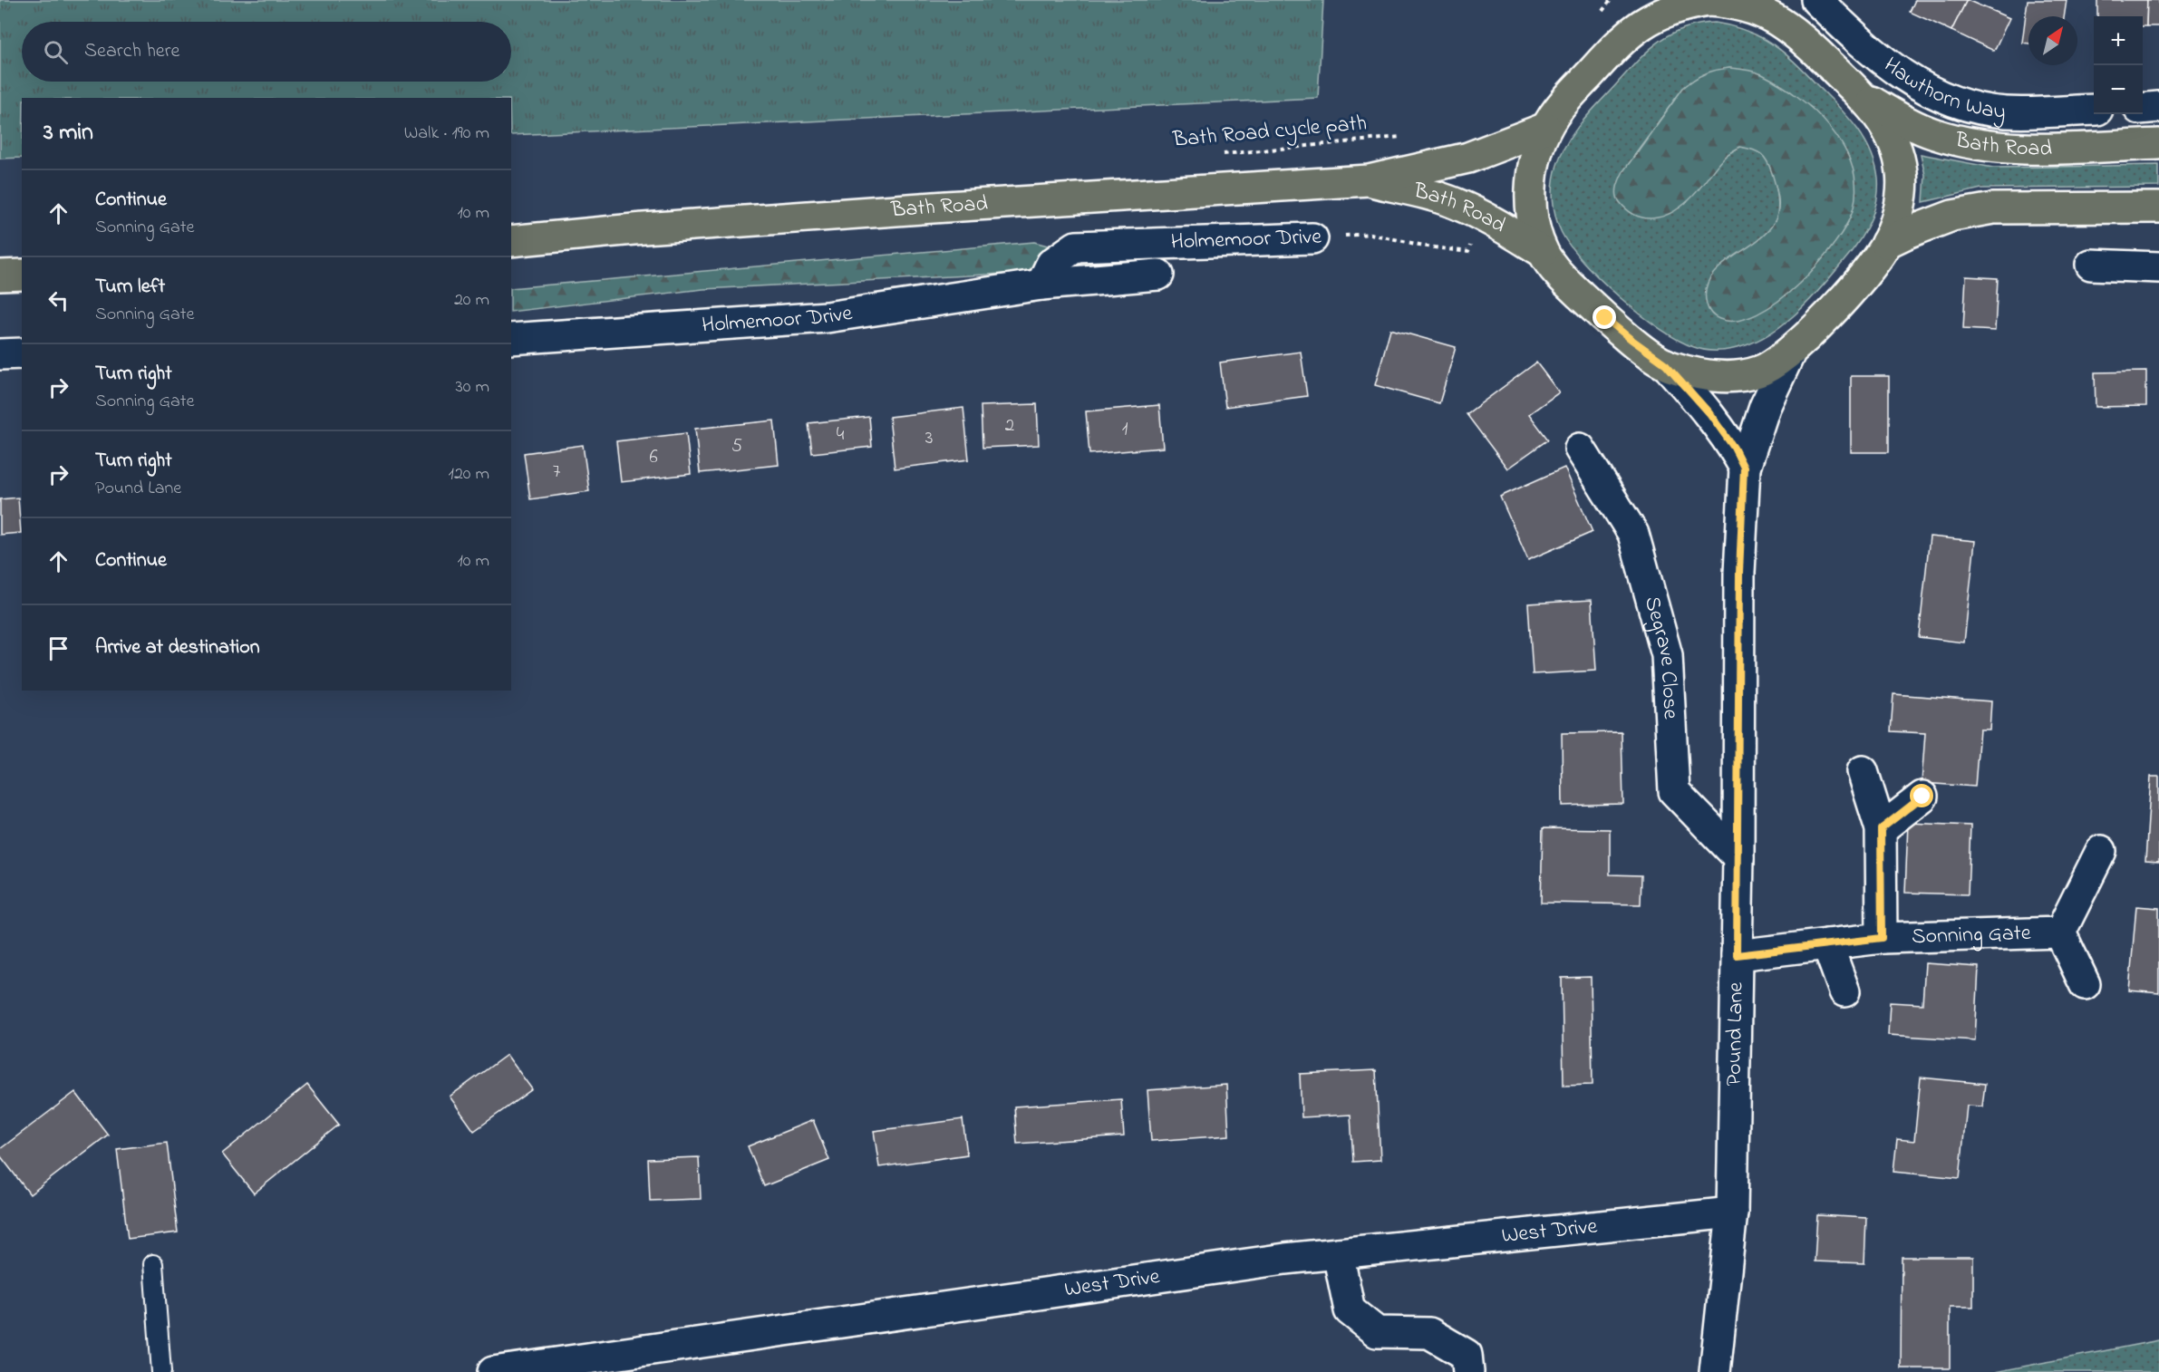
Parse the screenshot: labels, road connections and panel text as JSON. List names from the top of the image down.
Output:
{
  "streets": {
    "main road": ["Bath Road"],
    "street": [
      "Hawthorn Way",
      "Holmemoor Drive",
      "Segrave Close",
      "Sonning Gate",
      "Pound Lane",
      "West Drive"
    ],
    "path": ["Bath Road cycle path"]
  },
  "crossings": [
    ["Segrave Close", "Pound Lane"],
    ["Sonning Gate", "Pound Lane"],
    ["Pound Lane", "West Drive"]
  ],
  "house_numbers": [
    "2",
    "1",
    "4",
    "3",
    "5",
    "6",
    "7"
  ],
  "north": "top right",
  "page": {
    "map_buttons": ["+", "−"],
    "search": "Search here",
    "heading": ["3 min", "Walk · 190 m"],
    "list": [
      ["Continue", "Sonning Gate", "10 m"],
      ["Turn left", "Sonning Gate", "20 m"],
      ["Turn right", "Sonning Gate", "30 m"],
      ["Turn right", "Pound Lane", "120 m"],
      ["Continue", "10 m"],
      "Arrive at destination"
    ]
  }
}
